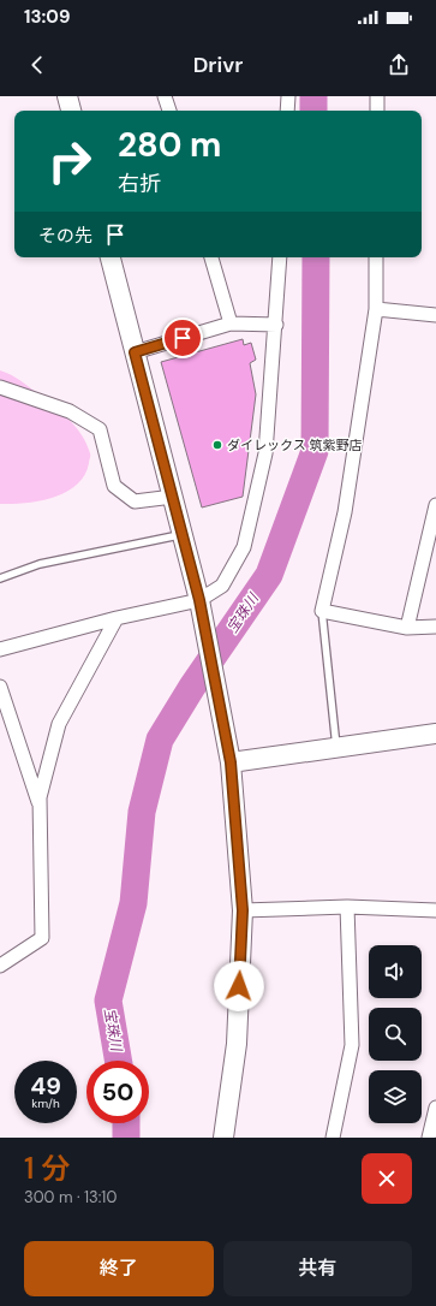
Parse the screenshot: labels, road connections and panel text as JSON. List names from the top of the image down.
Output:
{
  "water": ["宝珠川"],
  "places": ["ダイレックス 筑紫野店"],
  "page": {
    "status": "13:09",
    "header": "Drivr",
    "turn": ["280 m", "右折"],
    "then": "その先",
    "speed": "49 km/h",
    "limit": "50",
    "heading": ["1 分", "300 m · 13:10"],
    "buttons": ["終了", "共有"]
  }
}
